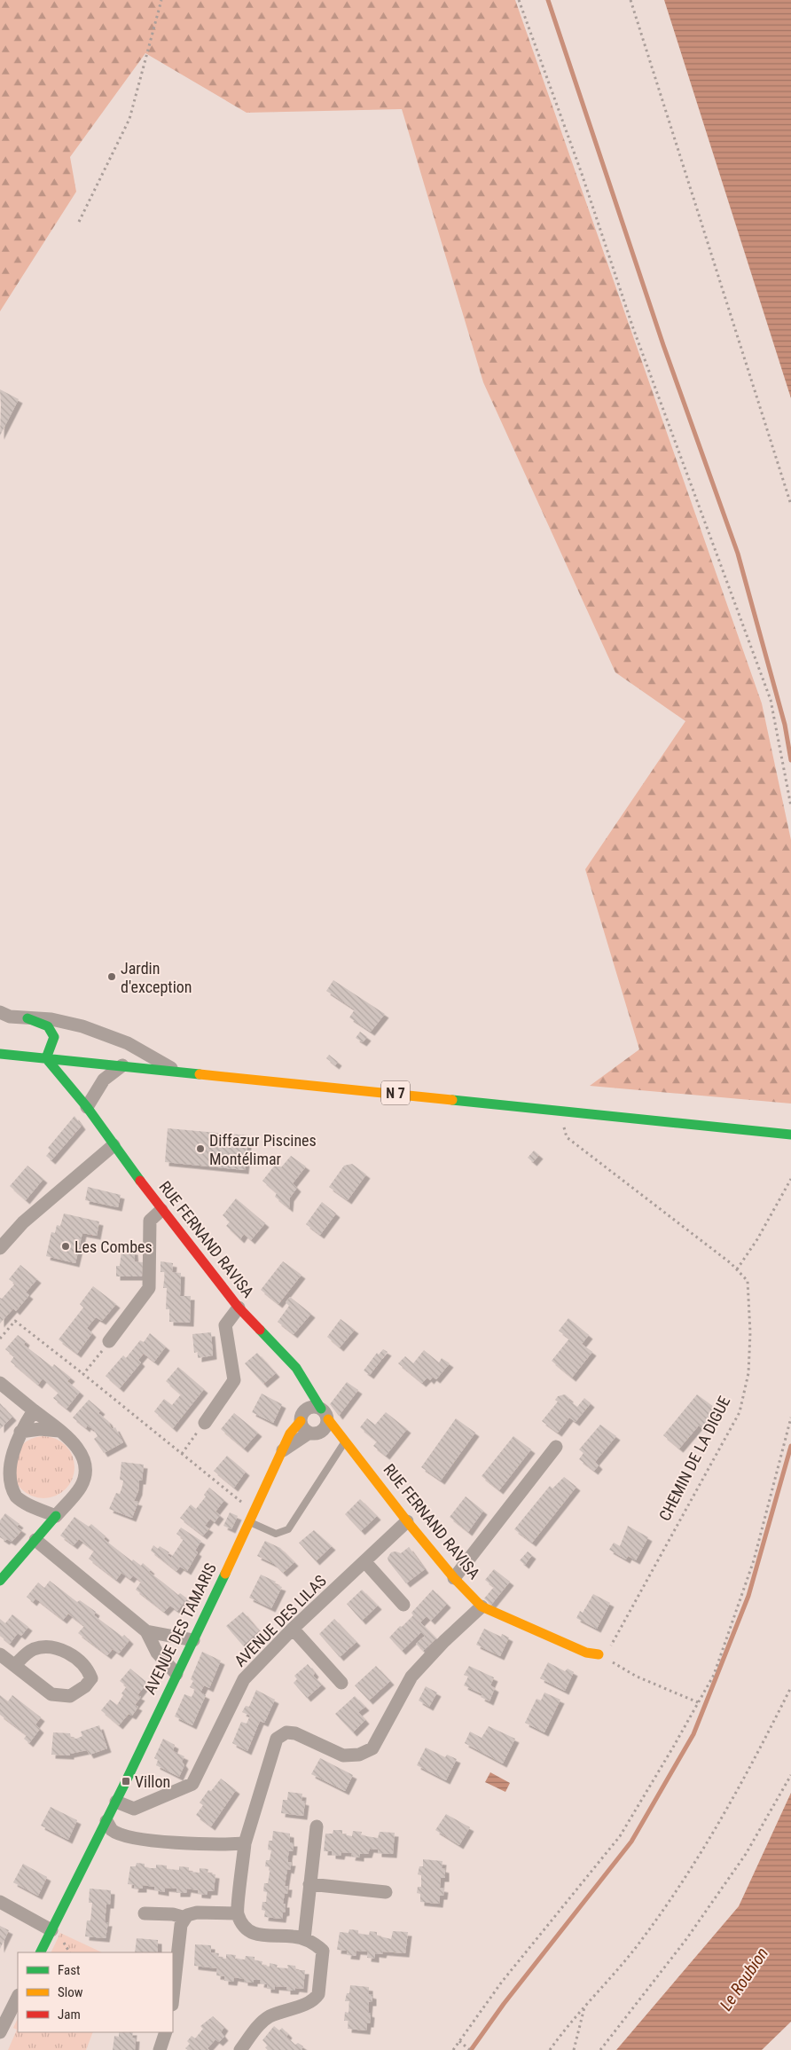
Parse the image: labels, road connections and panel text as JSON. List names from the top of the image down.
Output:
{
  "streets": {
    "street": [
      "N 7",
      "RUE FERNAND RAVISA",
      "AVENUE DES LILAS",
      "AVENUE DES TAMARIS"
    ],
    "path": ["CHEMIN DE LA DIGUE"]
  },
  "crossings": [
    ["N 7", "RUE FERNAND RAVISA"],
    ["N 7", "CHEMIN DE LA DIGUE"],
    ["RUE FERNAND RAVISA", "AVENUE DES LILAS"],
    ["AVENUE DES LILAS", "AVENUE DES TAMARIS"]
  ],
  "water": ["Le Roubion"],
  "places": {
    "other": ["Jardin d'exception", "Diffazur Piscines Montélimar", "Les Combes"],
    "transit": ["Villon"]
  },
  "legend": ["Fast", "Slow", "Jam"]
}
